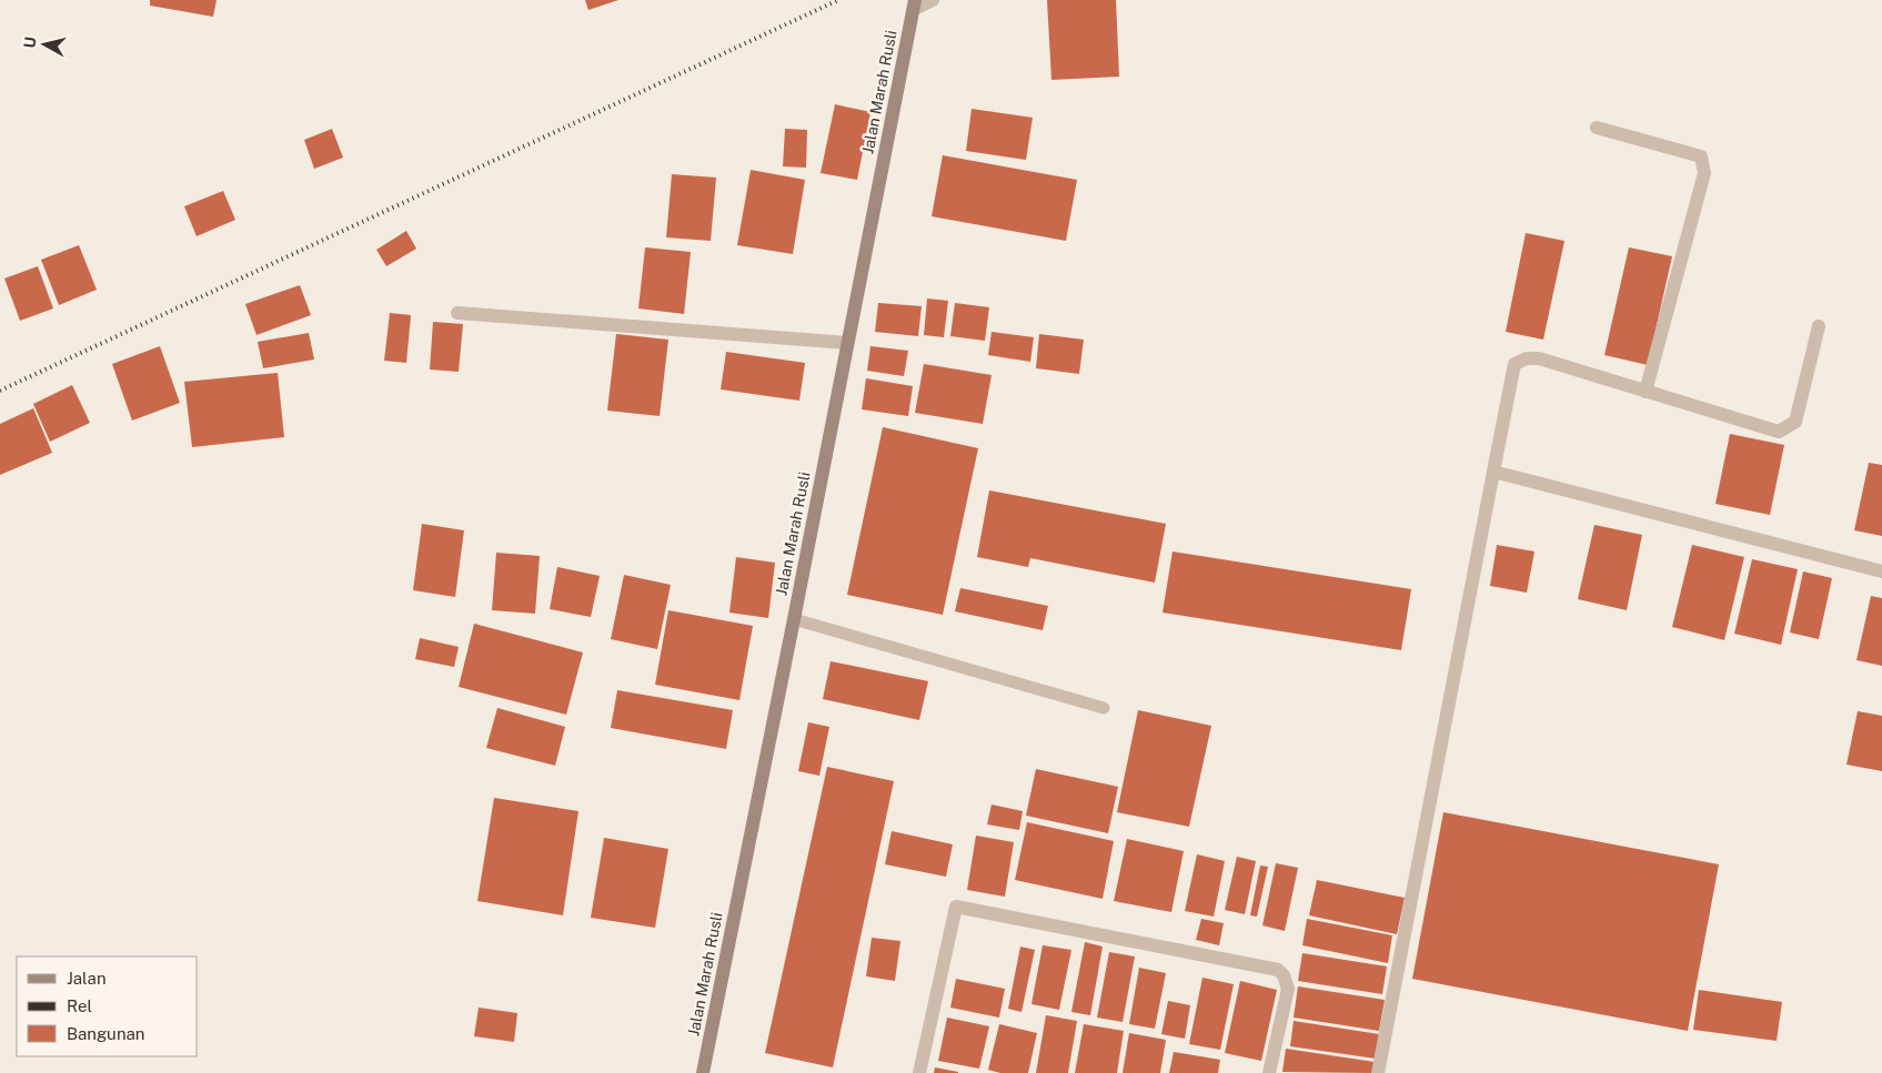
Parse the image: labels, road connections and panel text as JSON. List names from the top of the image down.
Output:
{
  "streets": {
    "main road": ["Jalan Marah Rusli"]
  },
  "legend": ["Jalan", "Rel", "Bangunan"],
  "north": "left"
}
